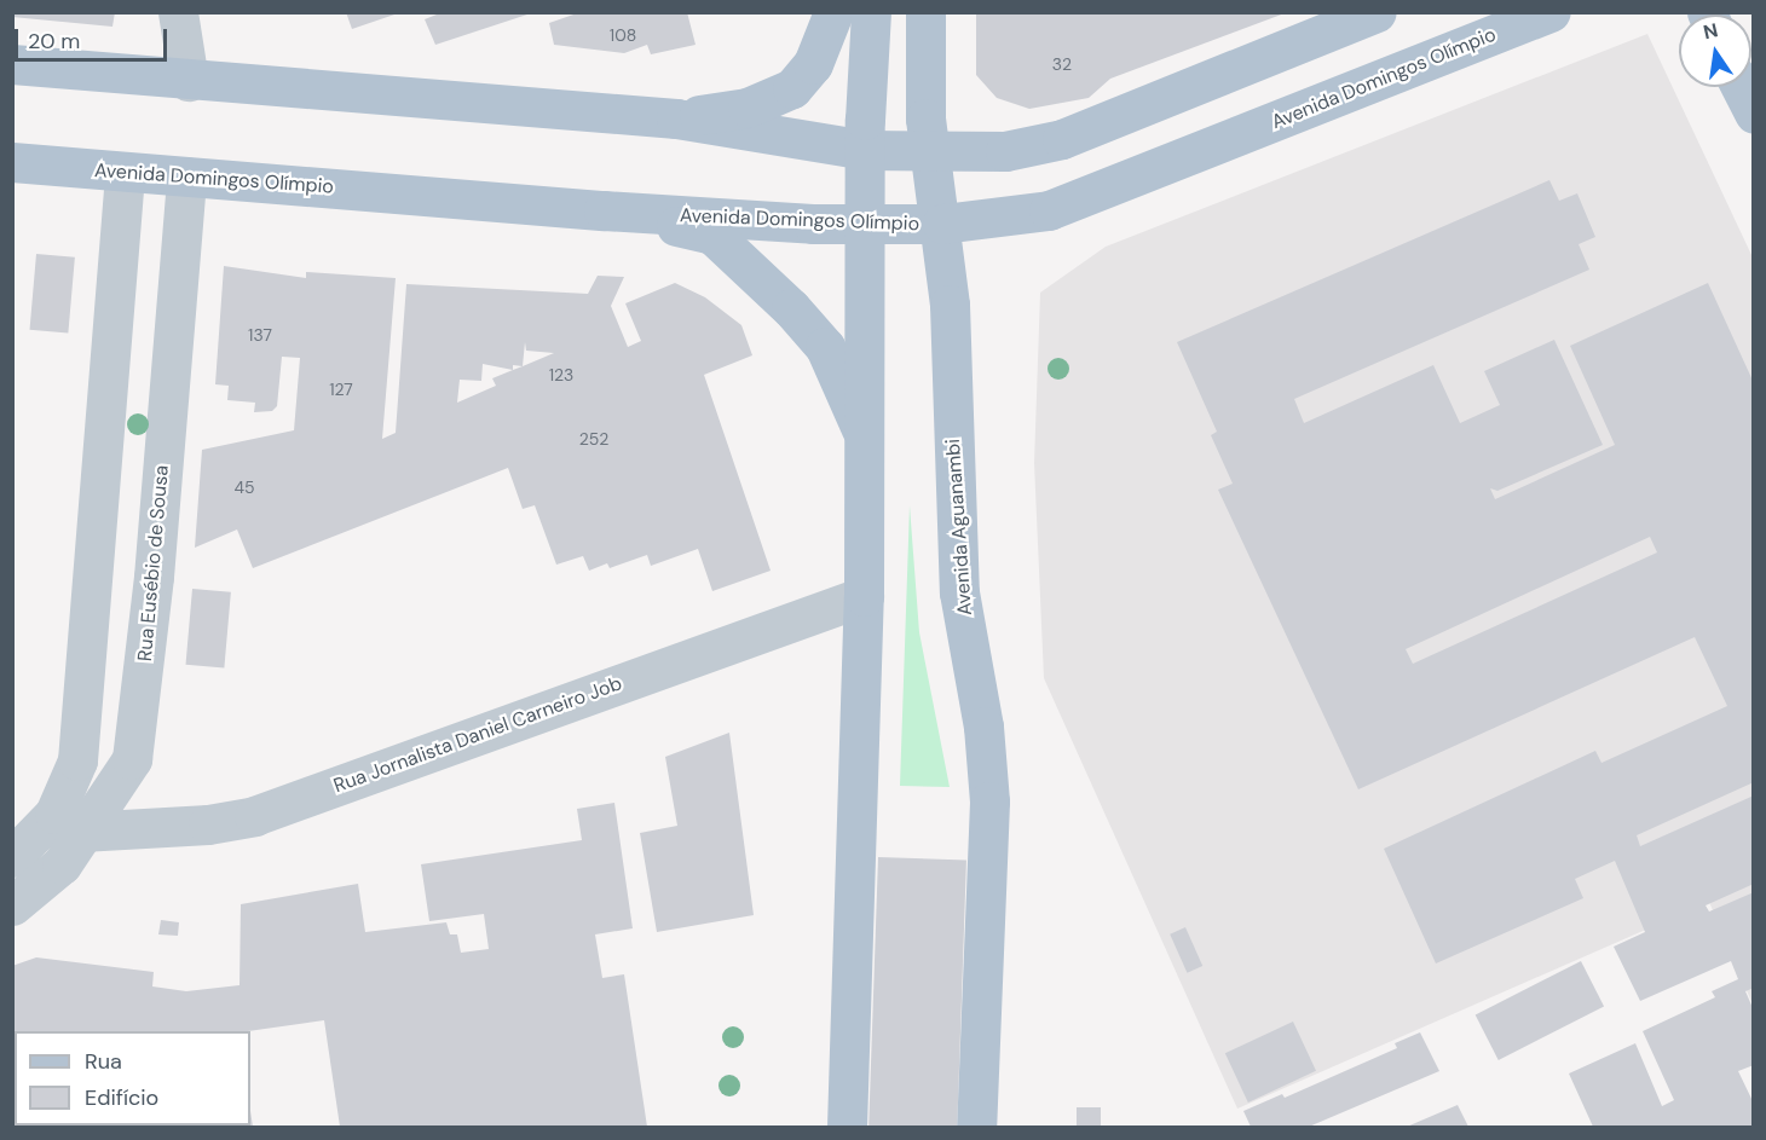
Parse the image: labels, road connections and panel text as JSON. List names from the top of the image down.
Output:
{
  "streets": {
    "main road": ["Avenida Domingos Olímpio", "Avenida Aguanambi"],
    "street": ["Rua Eusébio de Sousa", "Rua Jornalista Daniel Carneiro Job"]
  },
  "crossings": [
    ["Avenida Domingos Olímpio", "Avenida Aguanambi"],
    ["Avenida Domingos Olímpio", "Rua Eusébio de Sousa"],
    ["Rua Eusébio de Sousa", "Rua Jornalista Daniel Carneiro Job"]
  ],
  "house_numbers": [
    "108",
    "32",
    "137",
    "123",
    "127",
    "252",
    "45"
  ],
  "legend": ["Rua", "Edifício"],
  "scale_bar": "20 m",
  "north": "top"
}
